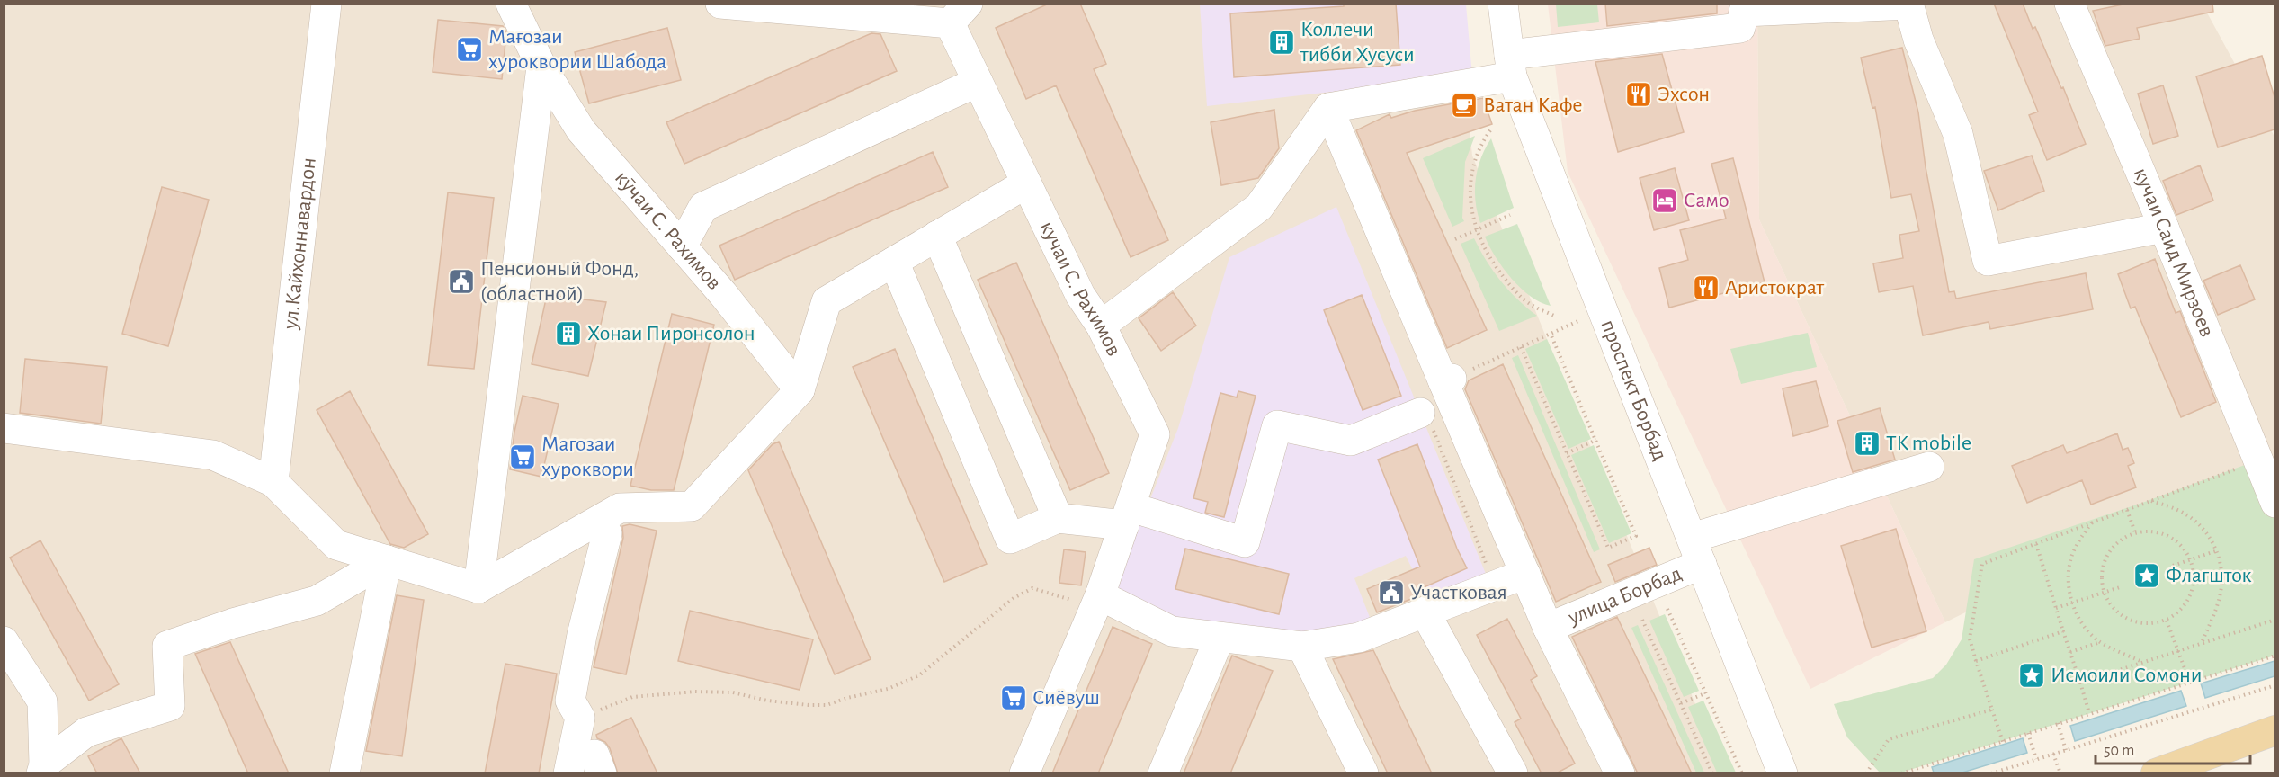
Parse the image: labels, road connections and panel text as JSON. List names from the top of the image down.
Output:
{
  "streets": {
    "street": [
      "кӯчаи С. Рахимов",
      "ул.Кайхоннавардон",
      "кучаи Саид Мирзоев",
      "кучаи С. Рахимов",
      "проспект Борбад",
      "улица Борбад"
    ]
  },
  "crossings": [
    ["проспект Борбад", "улица Борбад"]
  ],
  "places": {
    "building": ["Коллечи тибби Хусуси", "Хонаи Пиронсолон", "TK mobile"],
    "supermarket": ["Мағозаи хуроквории Шабода", "Магозаи хуроквори", "Сиёвуш"],
    "restaurant": ["Эхсон", "Аристократ"],
    "cafe": ["Ватан Кафе"],
    "hotel": ["Само"],
    "public building": ["Пенсионый Фонд, (областной)", "Участковая"],
    "place": ["Флагшток", "Исмоили Сомони"]
  },
  "scale_bar": "50 m"
}
